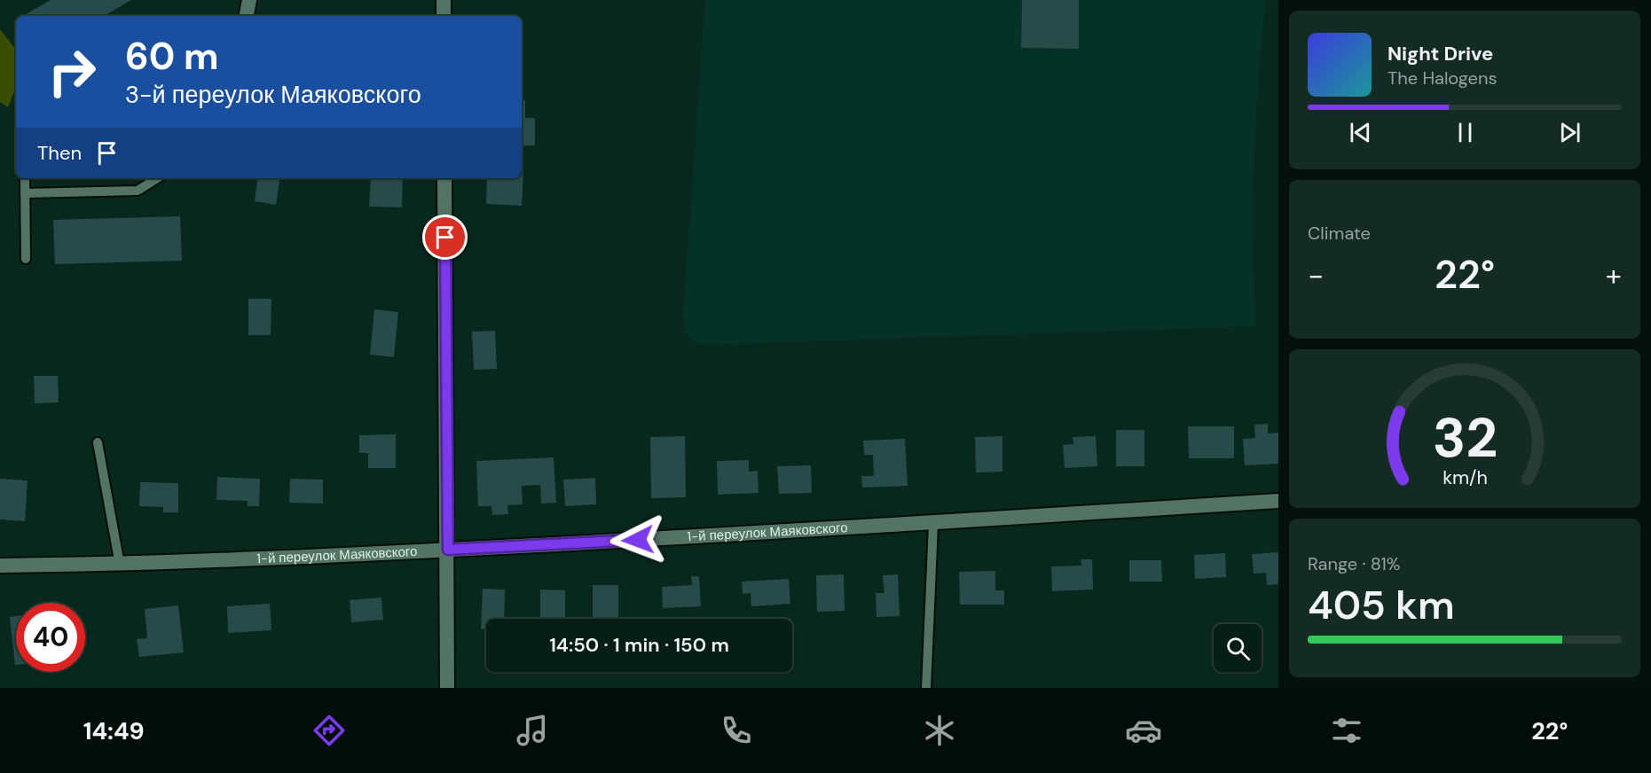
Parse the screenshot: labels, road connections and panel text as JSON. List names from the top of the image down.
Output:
{
  "streets": {
    "street": ["1-й переулок Маяковского"]
  },
  "page": {
    "turn": ["60 m", "3-й переулок Маяковского"],
    "song": ["Night Drive", "The Halogens"],
    "then": "Then",
    "tile": [
      "Climate",
      ["Range · 81%", "405 km"]
    ],
    "heat": ["−", "22°", "+"],
    "limit": "40",
    "trip": "14:50 · 1 min · 150 m",
    "tabs": ["14:49", "22°"],
    "gauge": ["32", "km/h"]
  }
}
